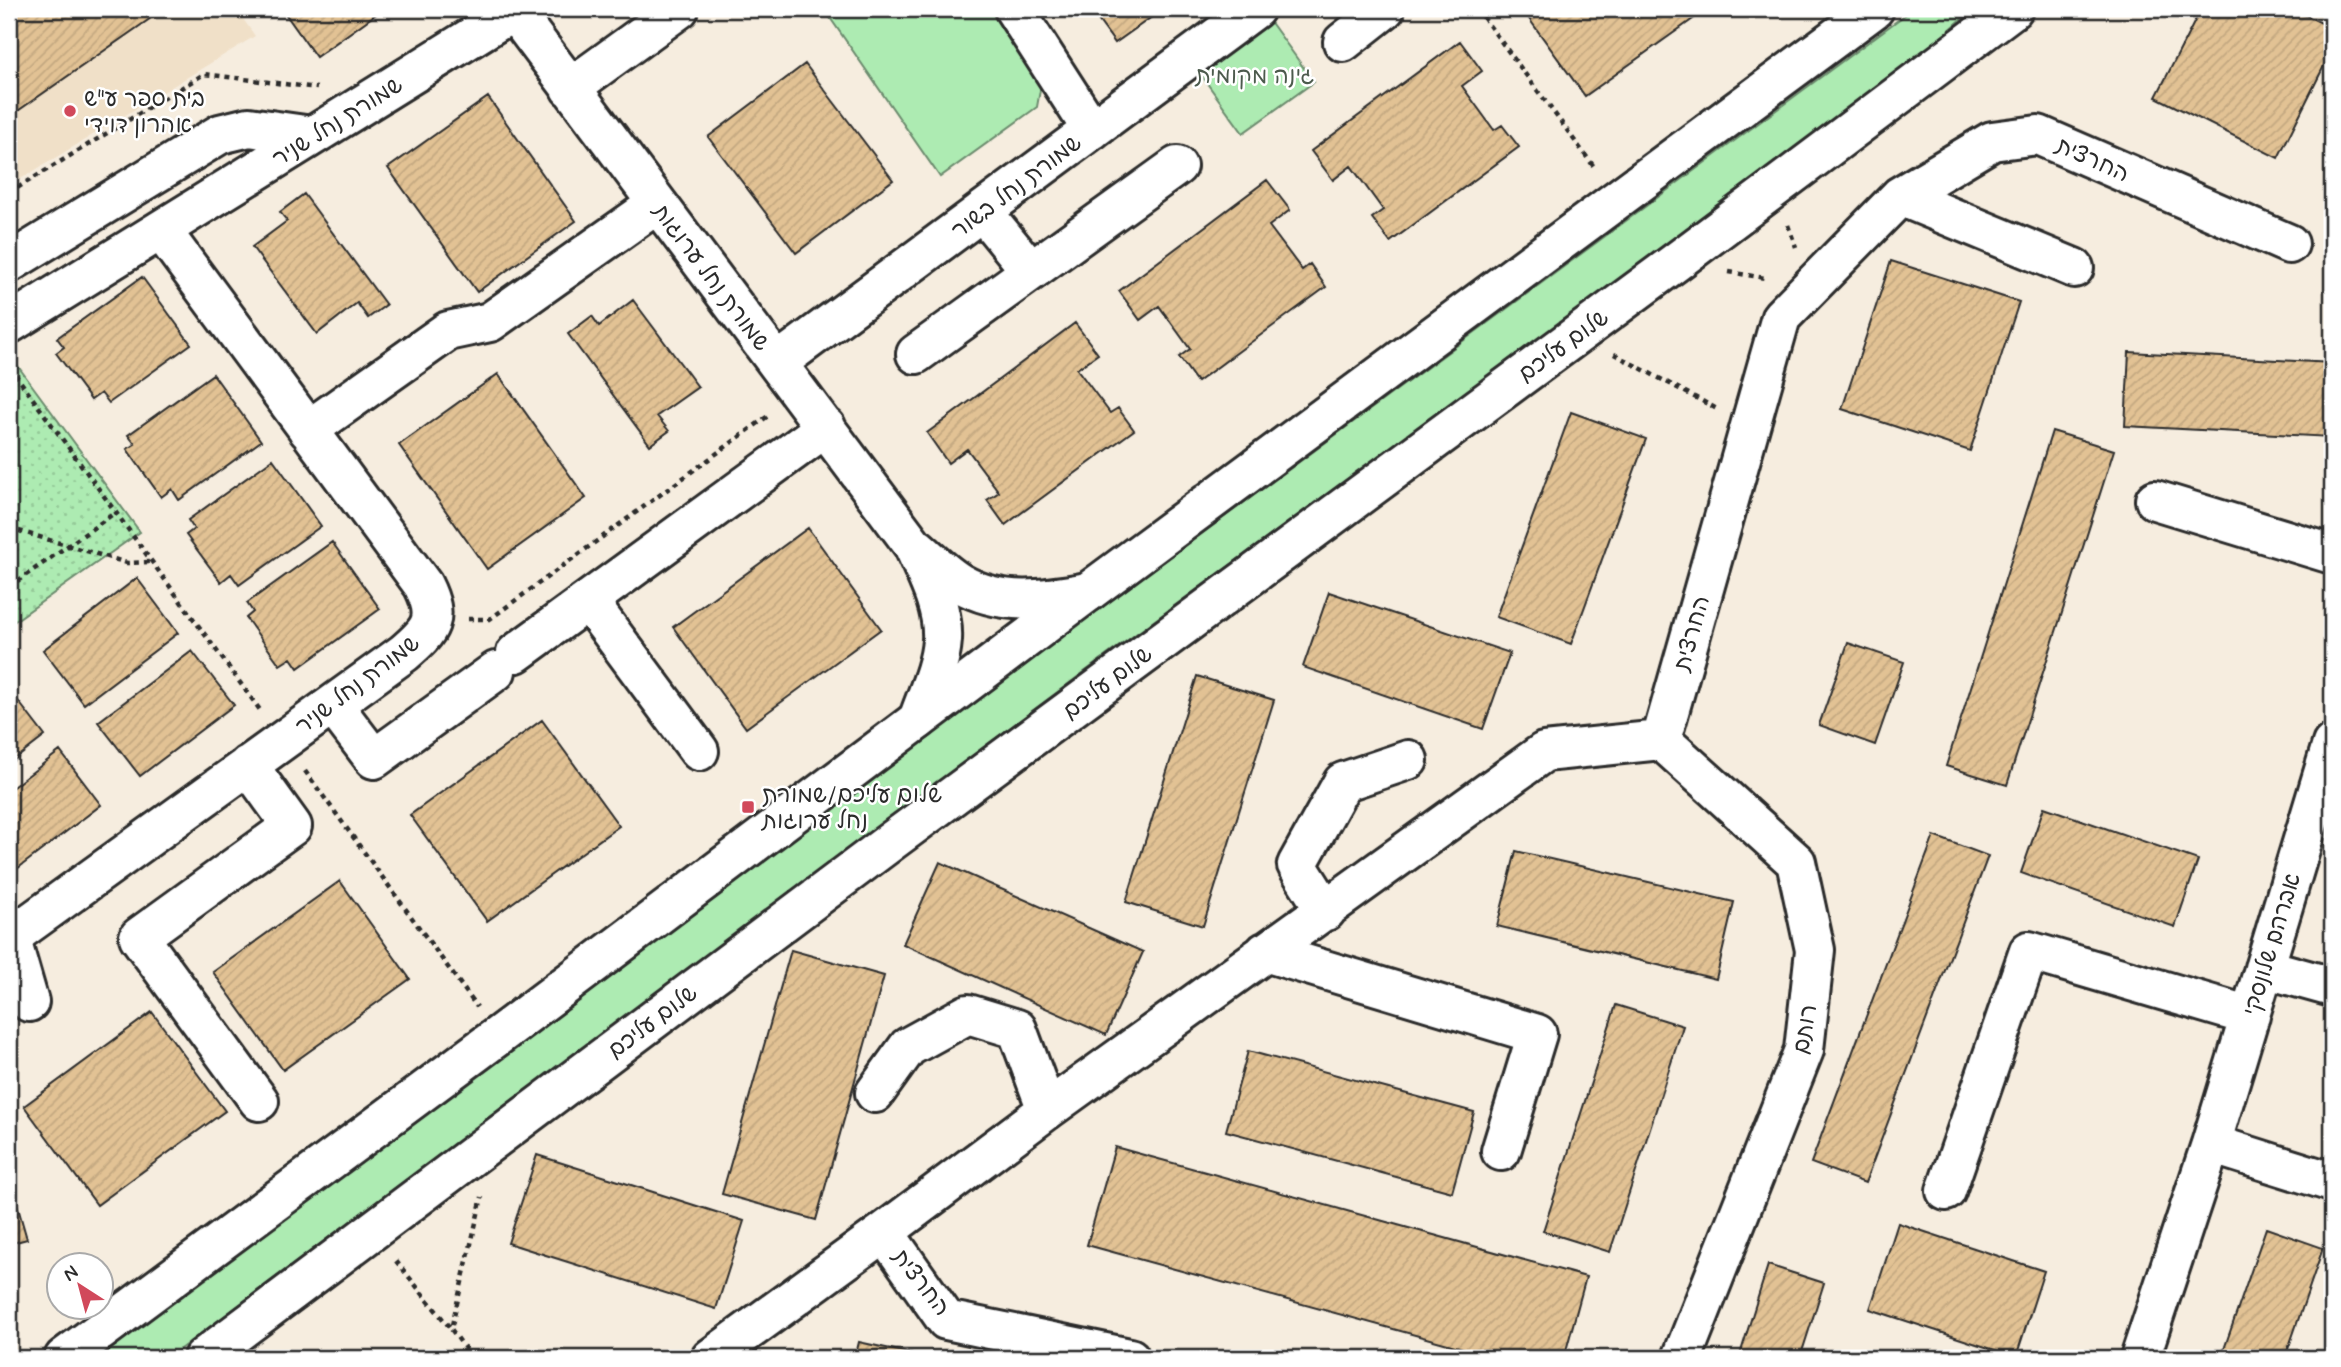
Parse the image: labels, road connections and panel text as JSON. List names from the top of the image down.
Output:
{
  "streets": {
    "street": [
      "שמורת נחל שניר",
      "החרצית",
      "שמורת נחל בשור",
      "שמורת נחל ערוגות",
      "שלום עליכם",
      "אברהם שלונסקי",
      "רותם"
    ]
  },
  "crossings": [
    ["שמורת נחל שניר", "שמורת נחל ערוגות"],
    ["החרצית", "רותם"],
    ["שמורת נחל בשור", "שמורת נחל ערוגות"]
  ],
  "parks": ["גינה מקומית"],
  "places": {
    "other": ["בית ספר ע\"ש אהרון דוידי"],
    "transit": ["שלום עליכם/שמורת נחל ערוגות"]
  },
  "north": "top left"
}
